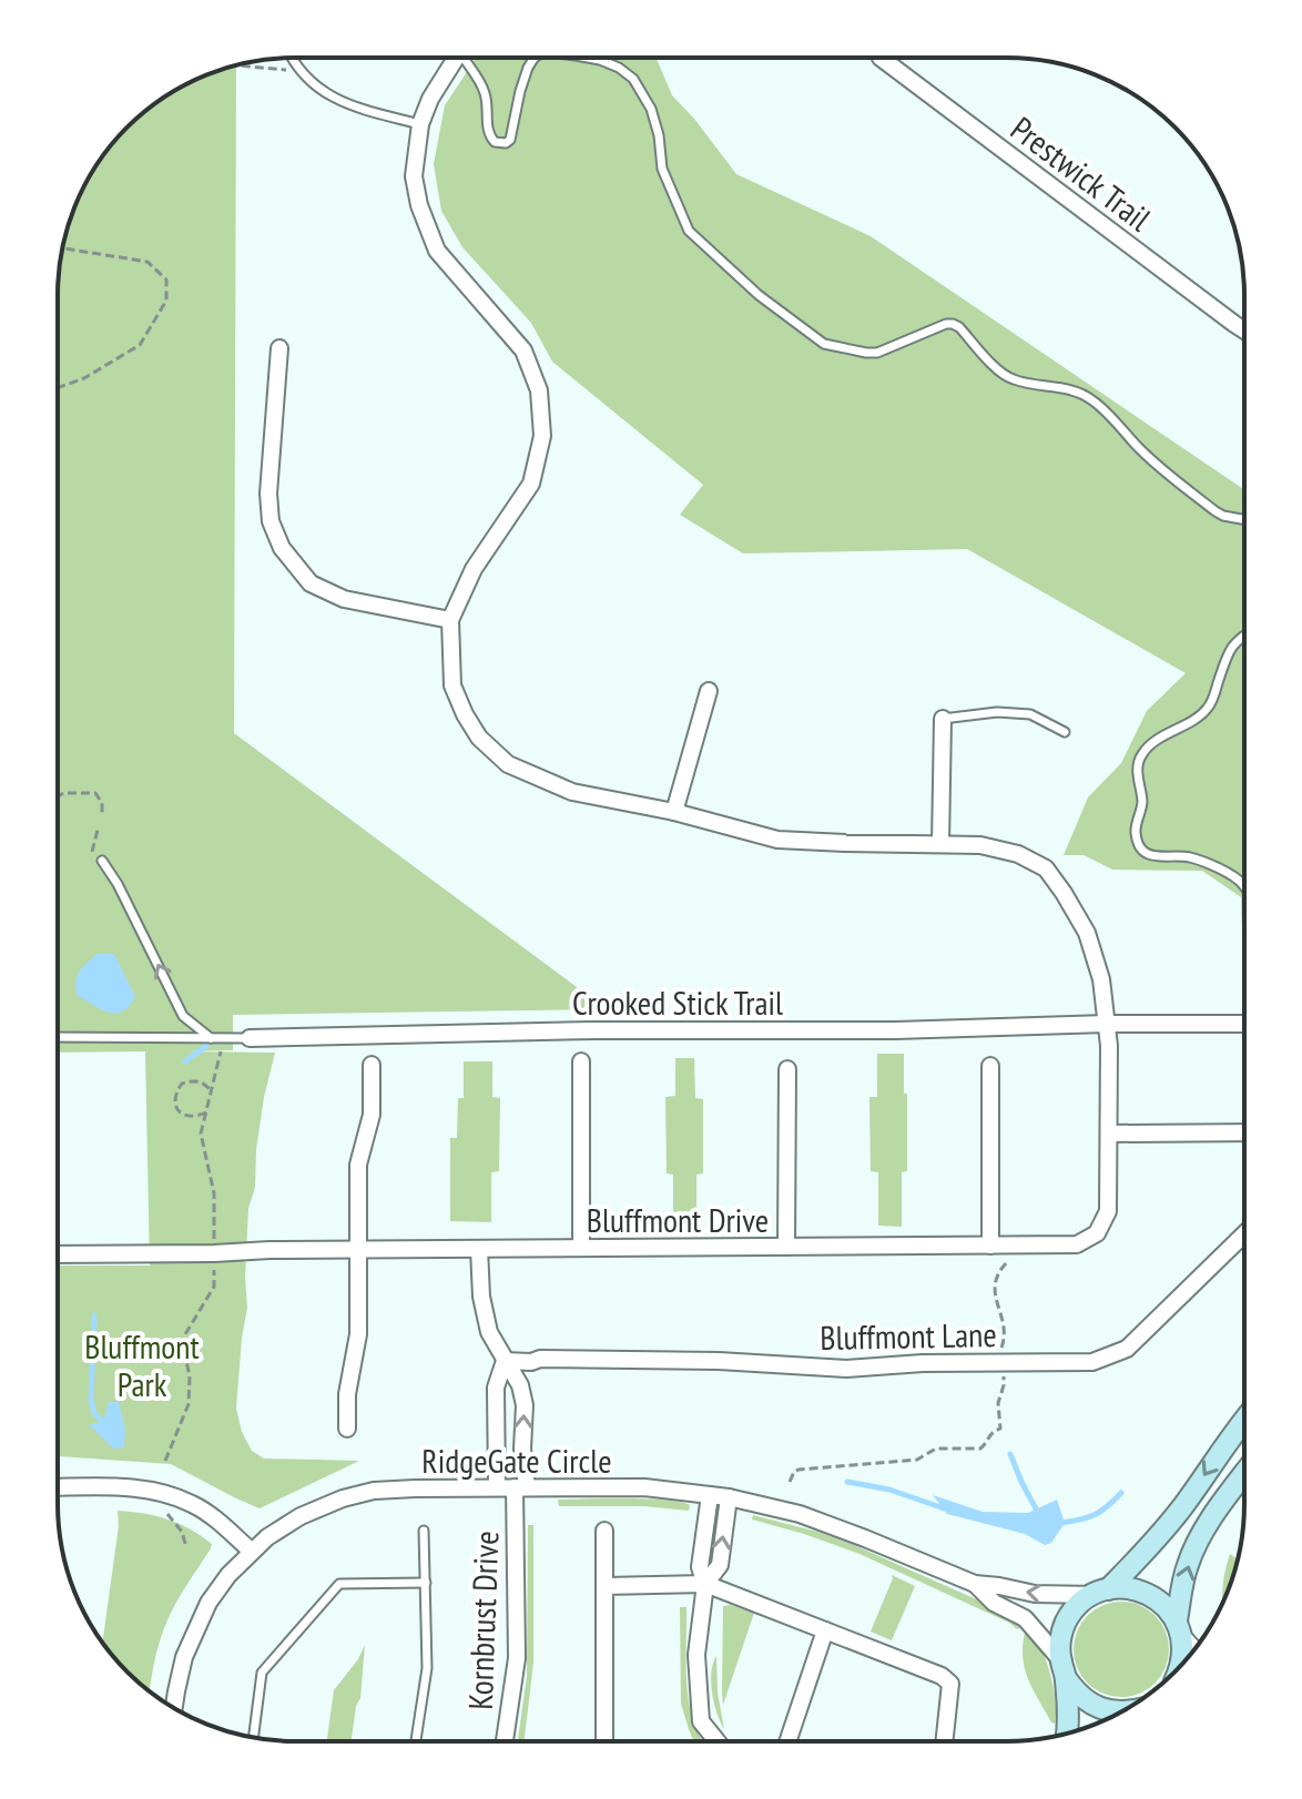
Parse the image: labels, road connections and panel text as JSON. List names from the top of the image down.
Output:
{
  "streets": {
    "street": [
      "Prestwick Trail",
      "Crooked Stick Trail",
      "Bluffmont Drive",
      "Bluffmont Lane",
      "RidgeGate Circle",
      "Kornbrust Drive"
    ]
  },
  "crossings": [
    ["Crooked Stick Trail", "Bluffmont Drive"],
    ["Bluffmont Drive", "Kornbrust Drive"],
    ["Bluffmont Lane", "Kornbrust Drive"],
    ["RidgeGate Circle", "Kornbrust Drive"]
  ],
  "parks": ["Bluffmont Park"]
}
